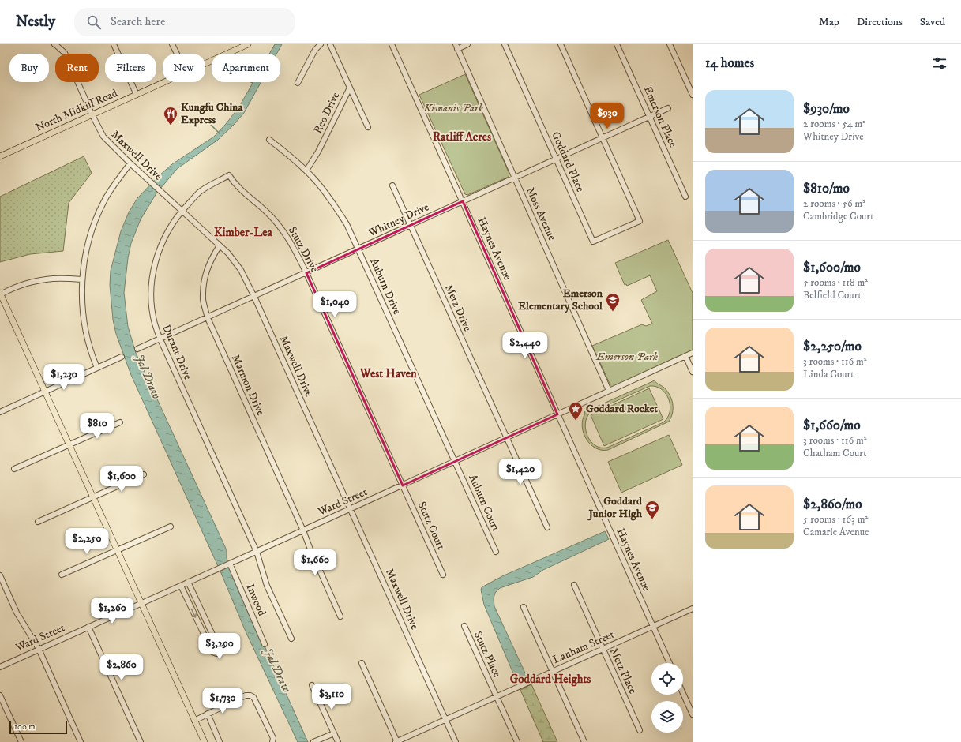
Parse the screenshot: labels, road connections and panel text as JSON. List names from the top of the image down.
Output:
{
  "streets": {
    "main road": ["North Midkiff Road"],
    "street": [
      "Reo Drive",
      "Emerson Place",
      "Maxwell Drive",
      "Goddard Place",
      "Moss Avenue",
      "Whitney Drive",
      "Haynes Avenue",
      "Stutz Drive",
      "Auburn Drive",
      "Metz Drive",
      "Durant Drive",
      "Marmon Drive",
      "Ward Street",
      "Auburn Court",
      "Stutz Court",
      "Inwood",
      "Lanham Street",
      "Stutz Place",
      "Metz Place"
    ]
  },
  "crossings": [
    ["North Midkiff Road", "Maxwell Drive"],
    ["Reo Drive", "Auburn Drive"],
    ["Emerson Place", "Whitney Drive"],
    ["Maxwell Drive", "Whitney Drive"],
    ["Maxwell Drive", "Durant Drive"],
    ["Maxwell Drive", "Marmon Drive"],
    ["Maxwell Drive", "Ward Street"],
    ["Maxwell Drive", "Lanham Street"],
    ["Goddard Place", "Whitney Drive"],
    ["Moss Avenue", "Whitney Drive"],
    ["Moss Avenue", "Ward Street"],
    ["Whitney Drive", "Haynes Avenue"],
    ["Whitney Drive", "Stutz Drive"],
    ["Whitney Drive", "Auburn Drive"],
    ["Whitney Drive", "Metz Drive"],
    ["Whitney Drive", "Durant Drive"],
    ["Whitney Drive", "Marmon Drive"],
    ["Haynes Avenue", "Ward Street"],
    ["Haynes Avenue", "Lanham Street"],
    ["Stutz Drive", "Durant Drive"],
    ["Stutz Drive", "Ward Street"],
    ["Stutz Drive", "Stutz Court"],
    ["Auburn Drive", "Ward Street"],
    ["Auburn Drive", "Auburn Court"],
    ["Metz Drive", "Ward Street"],
    ["Durant Drive", "Ward Street"],
    ["Marmon Drive", "Ward Street"],
    ["Ward Street", "Auburn Court"],
    ["Ward Street", "Stutz Court"],
    ["Ward Street", "Inwood"],
    ["Lanham Street", "Stutz Place"],
    ["Lanham Street", "Metz Place"]
  ],
  "districts": [
    "Ratliff Acres",
    "Kimber-Lea",
    "West Haven",
    "Goddard Heights"
  ],
  "water": ["Jal Draw"],
  "parks": ["Kiwanis Park", "Emerson Park"],
  "places": {
    "restaurant": ["Kungfu China Express"],
    "school or university": ["Emerson Elementary School", "Goddard Junior High"],
    "place": ["Goddard Rocket"]
  },
  "scale_bar": "100 m",
  "page": {
    "header": "Nestly",
    "search": "Search here",
    "nav": ["Map", "Directions", "Saved"],
    "heading": "14 homes",
    "chip": [
      "Buy",
      "Rent",
      "Filters",
      "New",
      "Apartment"
    ],
    "list": [
      {
        "name": "$930/mo",
        "note": "2 rooms · 54 m² · Whitney Drive"
      },
      {
        "name": "$810/mo",
        "note": "2 rooms · 56 m² · Cambridge Court"
      },
      {
        "name": "$1,600/mo",
        "note": "5 rooms · 118 m² · Belfield Court"
      },
      {
        "name": "$2,250/mo",
        "note": "3 rooms · 116 m² · Linda Court"
      },
      {
        "name": "$1,660/mo",
        "note": "3 rooms · 116 m² · Chatham Court"
      },
      {
        "name": "$2,860/mo",
        "note": "5 rooms · 163 m² · Camarie Avenue"
      }
    ],
    "price": [
      "$930",
      "$1,040",
      "$2,440",
      "$1,230",
      "$810",
      "$1,420",
      "$1,600",
      "$2,250",
      "$1,660",
      "$1,260",
      "$3,290",
      "$2,860",
      "$3,110",
      "$1,730"
    ],
    "scale": "100 m"
  }
}
